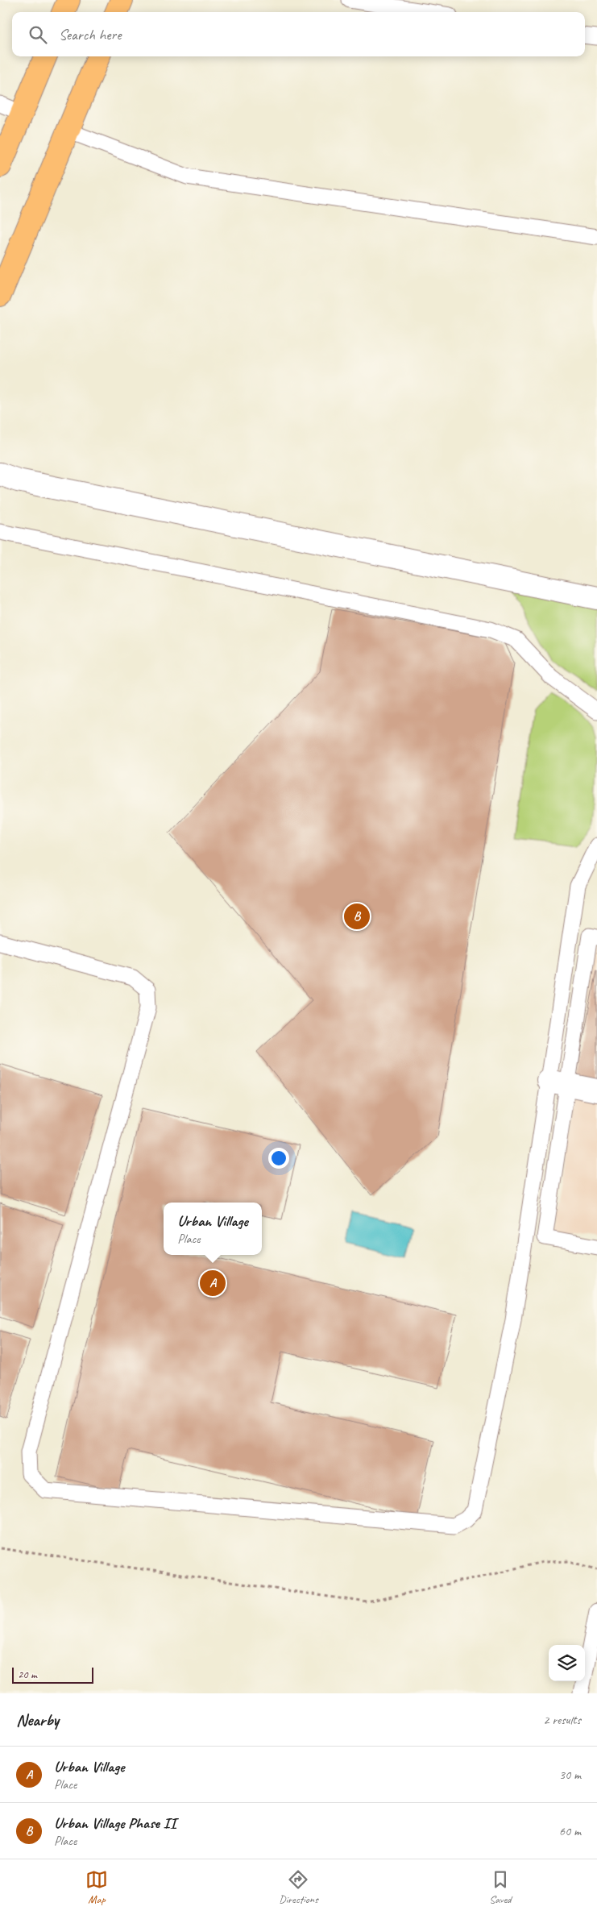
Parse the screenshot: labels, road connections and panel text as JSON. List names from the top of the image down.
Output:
{
  "scale_bar": "20 m",
  "page": {
    "search": "Search here",
    "pins": ["B", "A"],
    "popup": ["Urban Village", "Place"],
    "scale": "20 m",
    "heading": ["Nearby", "2 results"],
    "list": [
      {
        "mark": "A",
        "name": "Urban Village",
        "note": "Place",
        "value": "30 m"
      },
      {
        "mark": "B",
        "name": "Urban Village Phase II",
        "note": "Place",
        "value": "60 m"
      }
    ],
    "nav": ["Map", "Directions", "Saved"]
  }
}
